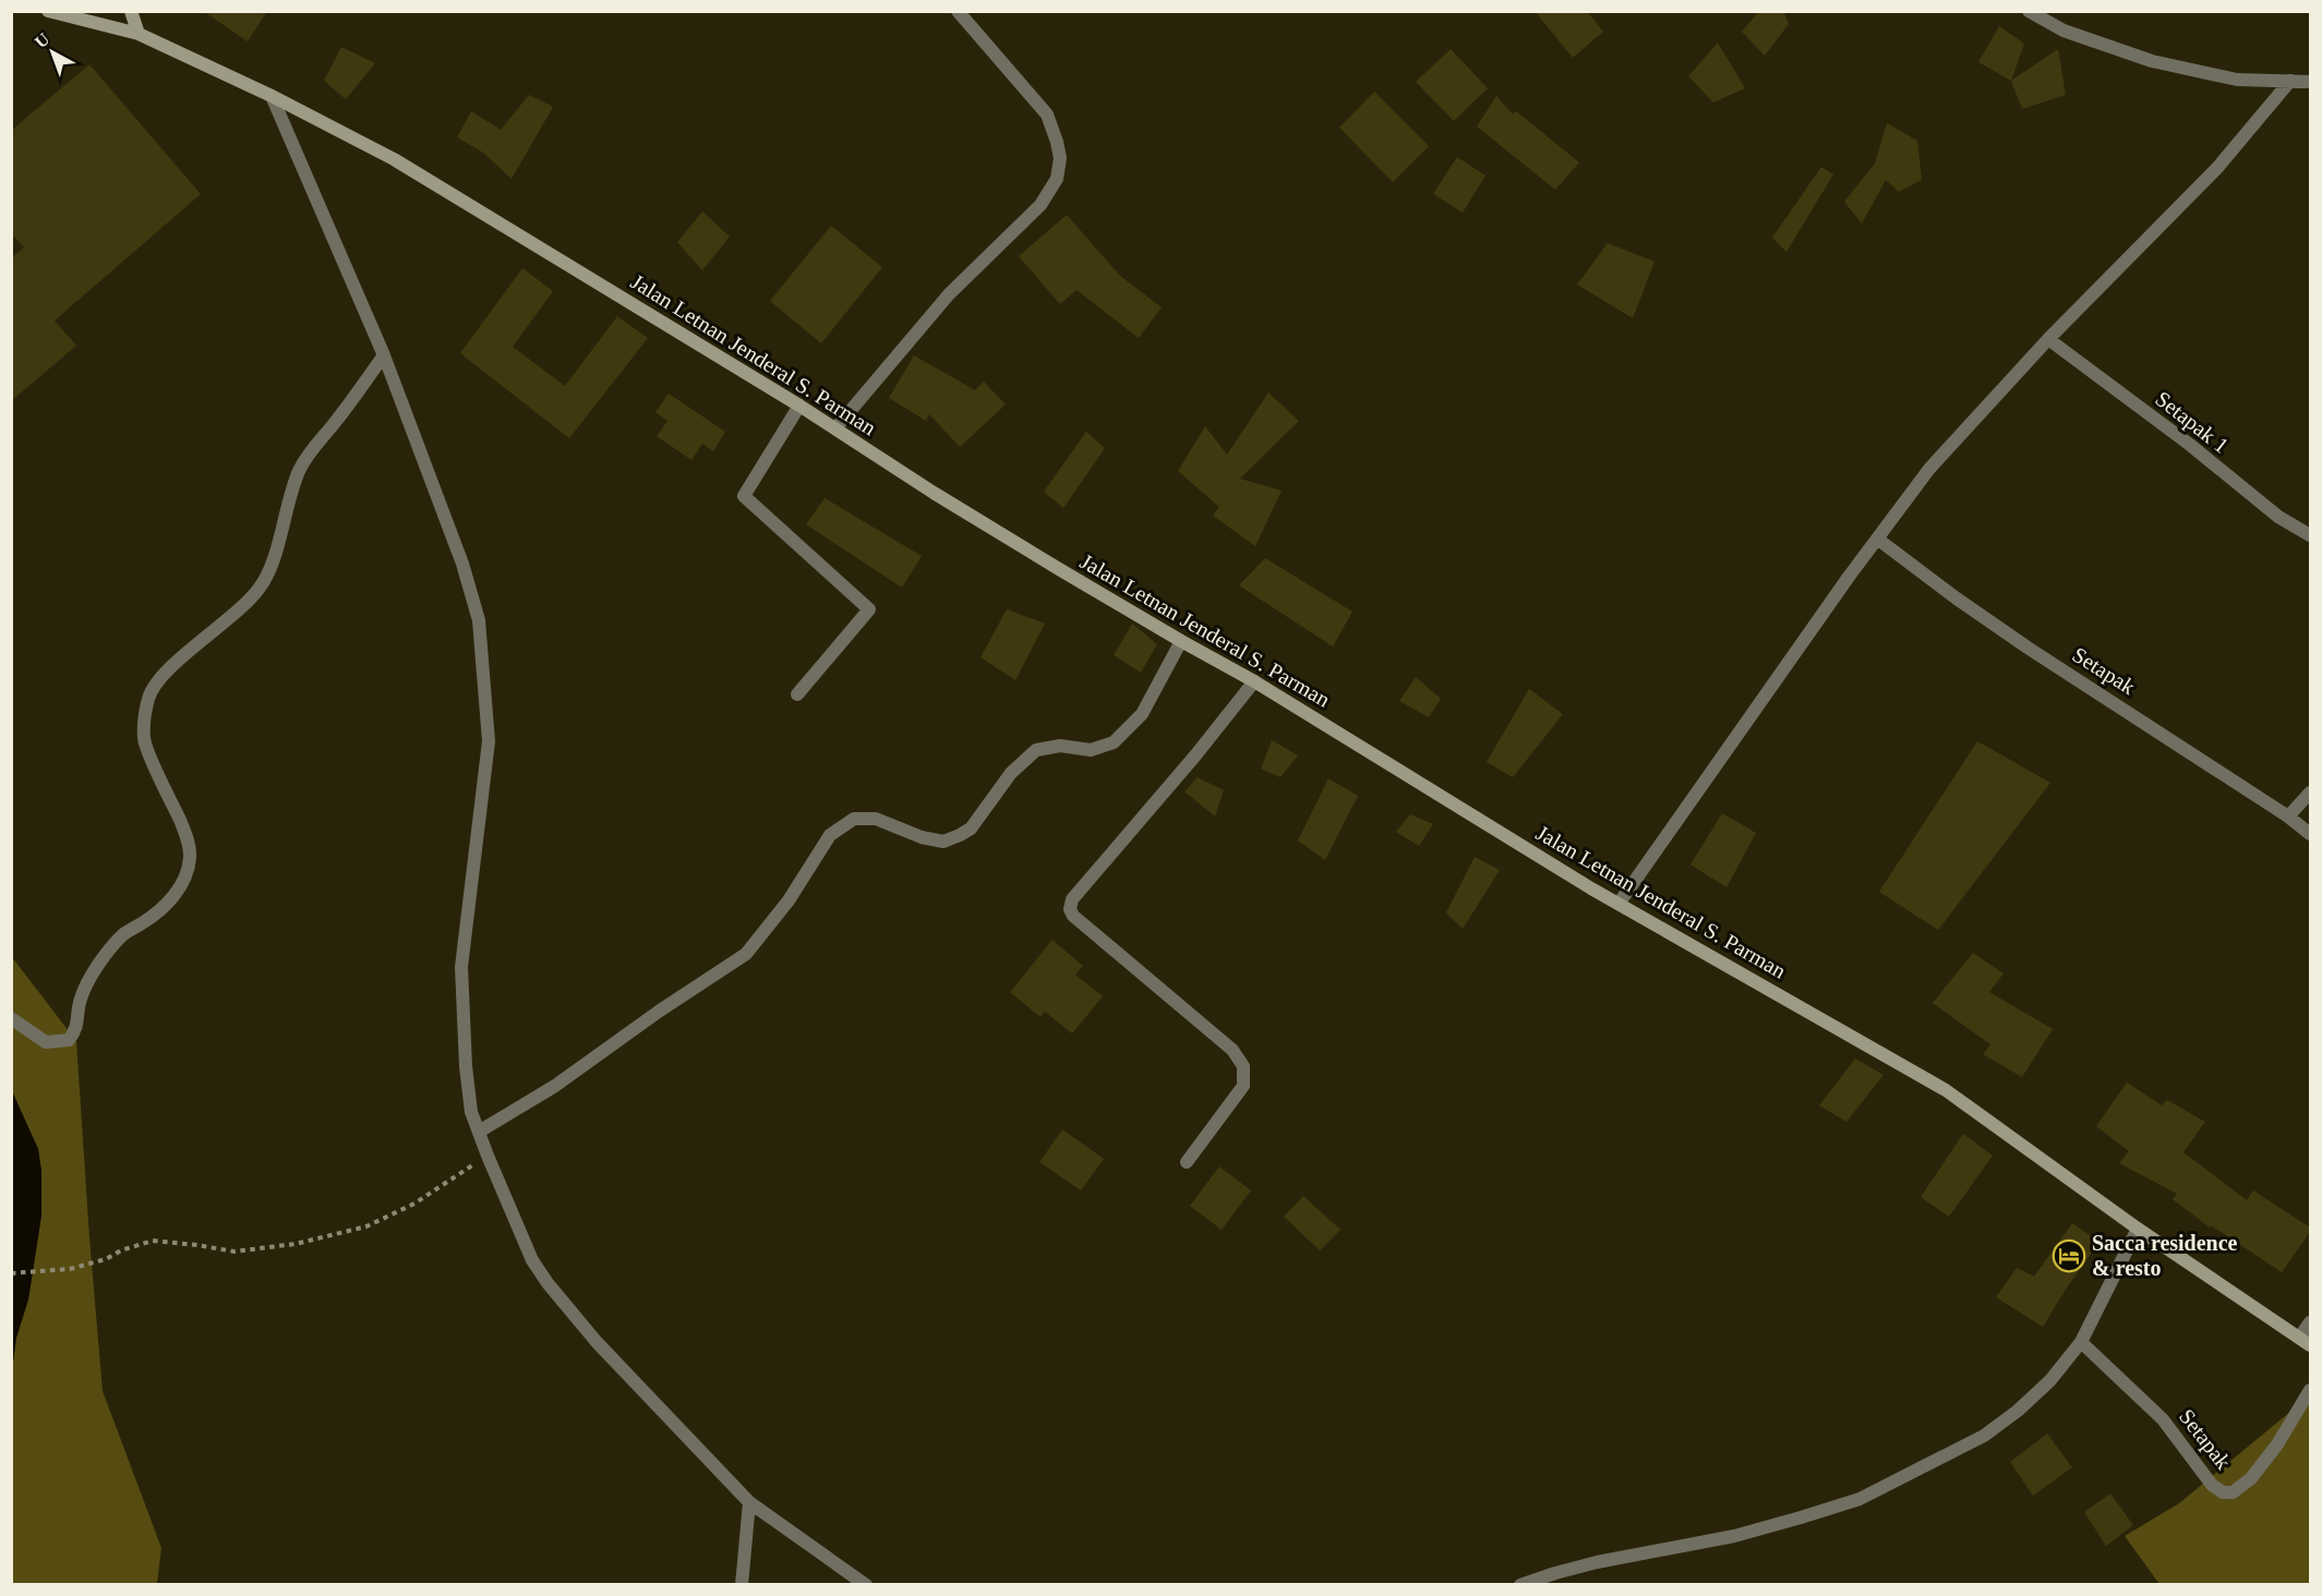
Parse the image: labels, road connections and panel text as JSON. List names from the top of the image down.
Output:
{
  "streets": {
    "street": ["Jalan Letnan Jenderal S. Parman", "Setapak 1", "Setapak"]
  },
  "places": {
    "hotel": ["Sacca residence & resto"]
  },
  "north": "top left"
}
